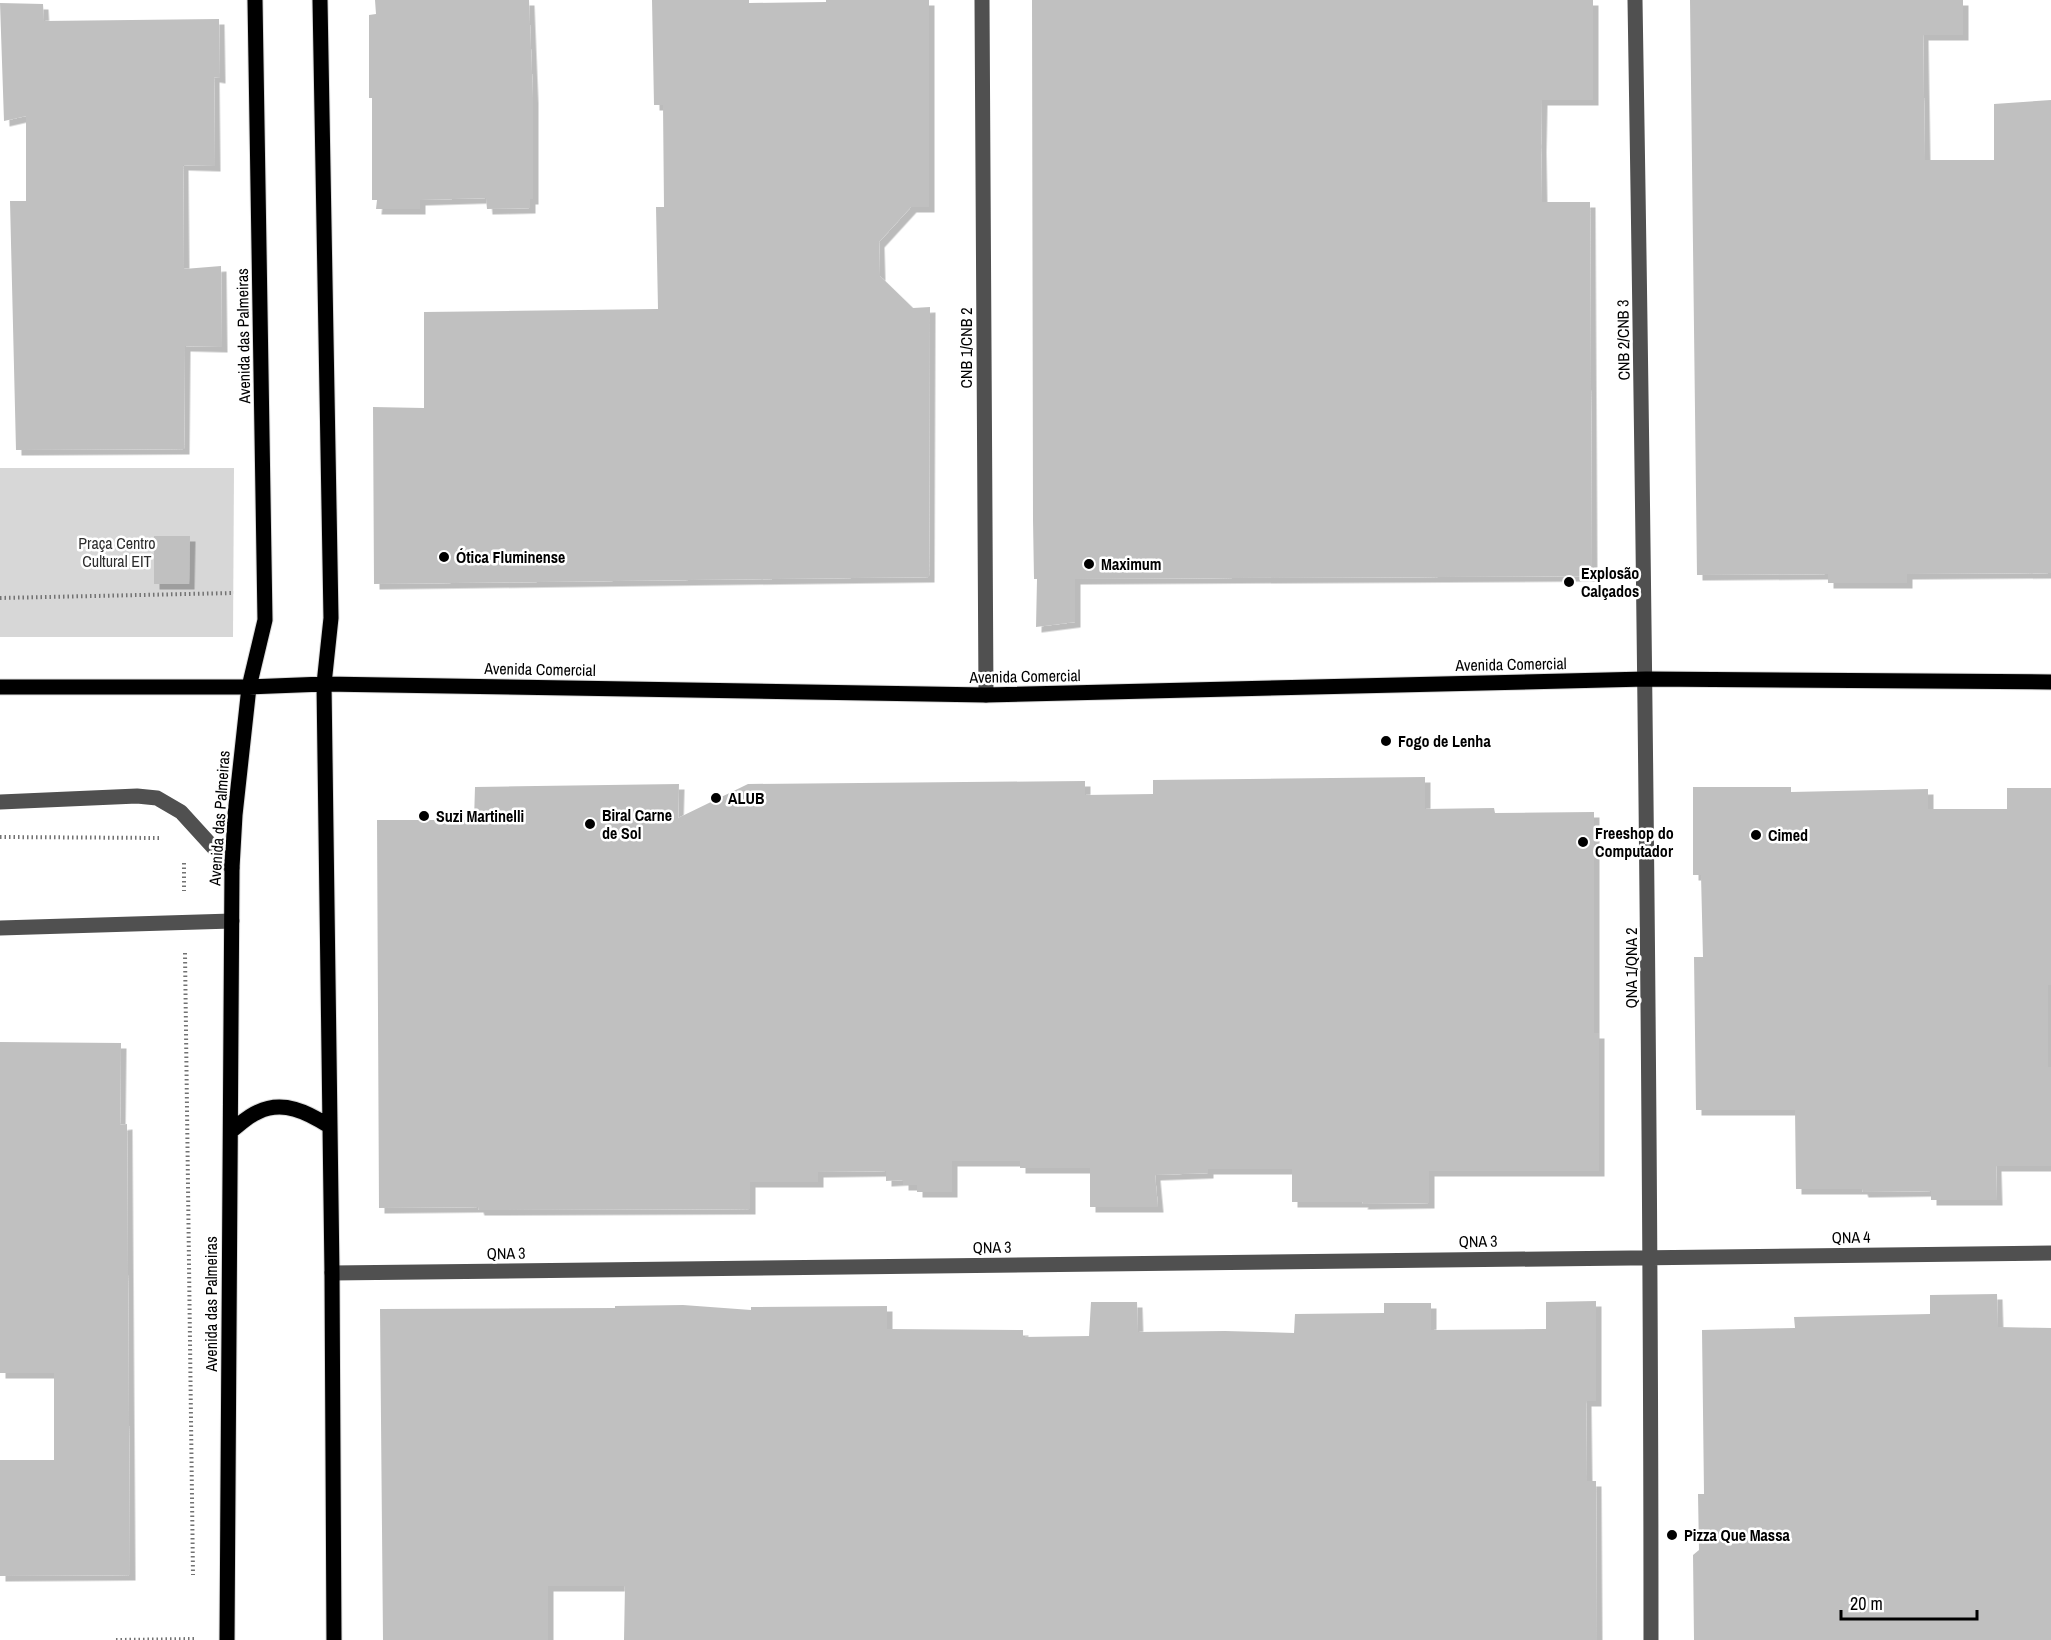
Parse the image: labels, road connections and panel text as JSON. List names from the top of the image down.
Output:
{
  "streets": {
    "main road": ["Avenida das Palmeiras", "Avenida Comercial"],
    "street": [
      "CNB 2/CNB 3",
      "CNB 1/CNB 2",
      "QNA 1/QNA 2",
      "QNA 4",
      "QNA 3"
    ]
  },
  "crossings": [
    ["Avenida das Palmeiras", "Avenida Comercial"],
    ["CNB 2/CNB 3", "Avenida Comercial"],
    ["CNB 2/CNB 3", "QNA 1/QNA 2"],
    ["CNB 1/CNB 2", "Avenida Comercial"],
    ["Avenida Comercial", "QNA 1/QNA 2"],
    ["QNA 1/QNA 2", "QNA 4"],
    ["QNA 1/QNA 2", "QNA 3"],
    ["QNA 4", "QNA 3"]
  ],
  "parks": ["Praça Centro Cultural EIT"],
  "places": [
    "Ótica Fluminense",
    "Maximum",
    "Explosão Calçados",
    "Fogo de Lenha",
    "ALUB",
    "Suzi Martinelli",
    "Biral Carne de Sol",
    "Cimed",
    "Freeshop do Computador",
    "Pizza Que Massa"
  ],
  "scale_bar": "20 m"
}
